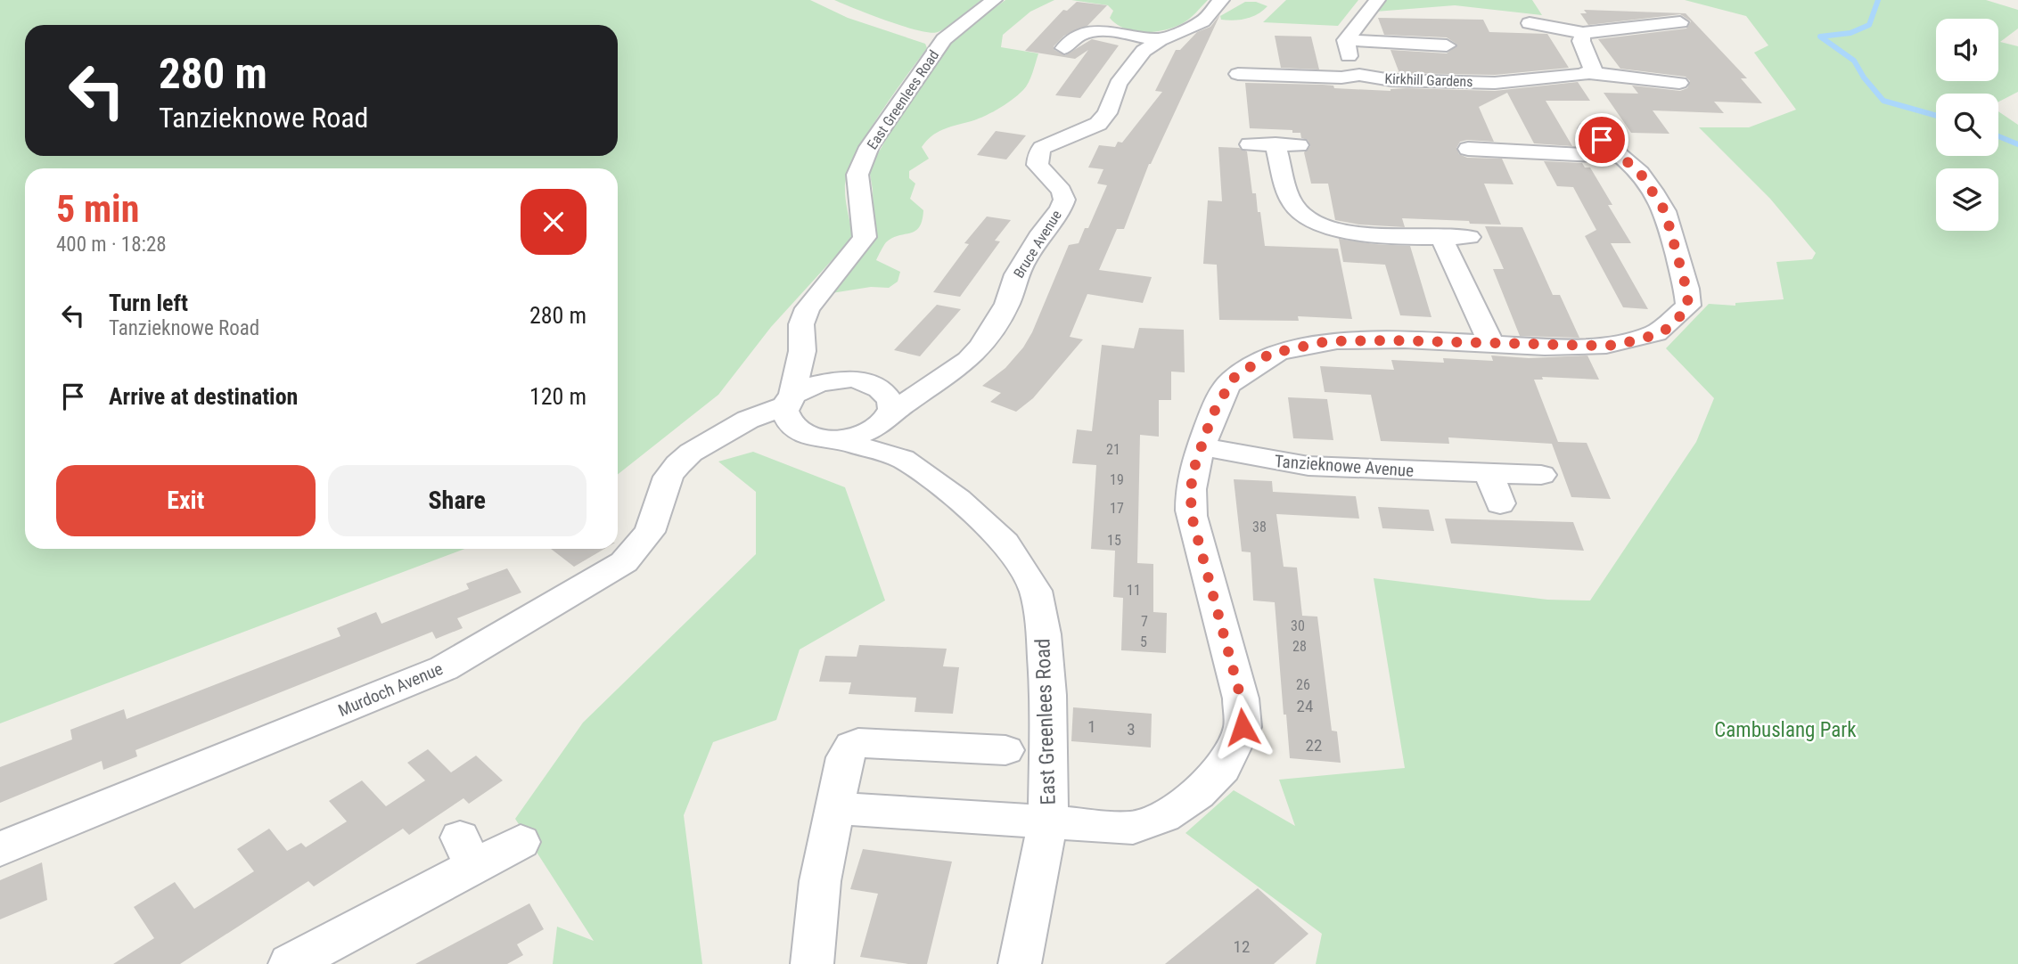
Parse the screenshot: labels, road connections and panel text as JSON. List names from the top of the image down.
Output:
{
  "streets": {
    "street": [
      "Kirkhill Gardens",
      "East Greenlees Road",
      "Bruce Avenue",
      "Tanzieknowe Avenue",
      "Murdoch Avenue"
    ]
  },
  "crossings": [
    ["East Greenlees Road", "Bruce Avenue"],
    ["East Greenlees Road", "Murdoch Avenue"],
    ["Bruce Avenue", "Murdoch Avenue"]
  ],
  "parks": ["Cambuslang Park"],
  "house_numbers": [
    "21",
    "19",
    "17",
    "38",
    "15",
    "11",
    "7",
    "30",
    "5",
    "28",
    "26",
    "24",
    "1",
    "3",
    "22",
    "12"
  ],
  "page": {
    "turn": ["280 m", "Tanzieknowe Road"],
    "heading": ["5 min", "400 m · 18:28"],
    "list": [
      {
        "name": "Turn left",
        "note": "Tanzieknowe Road",
        "value": "280 m"
      },
      {
        "name": "Arrive at destination",
        "value": "120 m"
      }
    ],
    "buttons": ["Exit", "Share"]
  }
}
